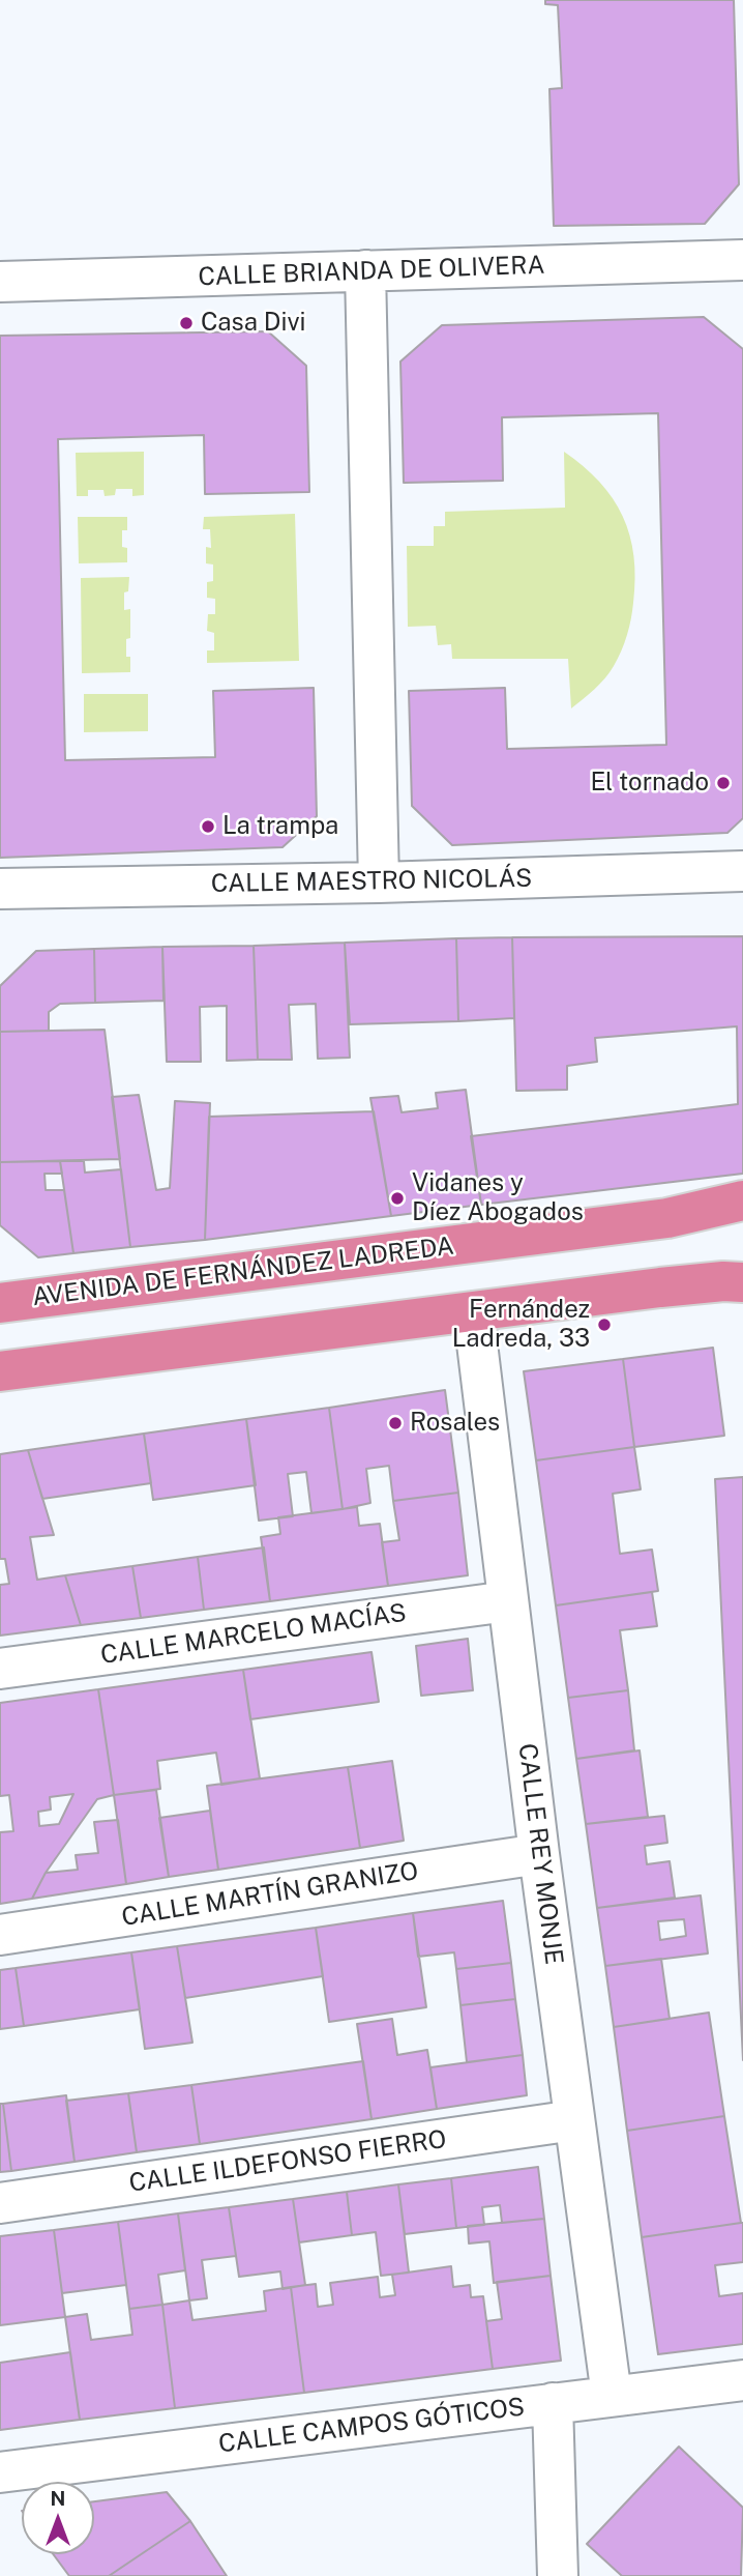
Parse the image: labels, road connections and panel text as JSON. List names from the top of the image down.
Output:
{
  "streets": {
    "highway": ["AVENIDA DE FERNÁNDEZ LADREDA"],
    "street": [
      "CALLE BRIANDA DE OLIVERA",
      "CALLE MAESTRO NICOLÁS",
      "CALLE MARCELO MACÍAS",
      "CALLE REY MONJE",
      "CALLE MARTÍN GRANIZO",
      "CALLE ILDEFONSO FIERRO",
      "CALLE CAMPOS GÓTICOS"
    ]
  },
  "crossings": [
    ["CALLE MARCELO MACÍAS", "CALLE REY MONJE"],
    ["CALLE REY MONJE", "CALLE MARTÍN GRANIZO"],
    ["CALLE REY MONJE", "CALLE ILDEFONSO FIERRO"],
    ["CALLE REY MONJE", "CALLE CAMPOS GÓTICOS"]
  ],
  "places": [
    "Casa Divi",
    "El tornado",
    "La trampa",
    "Vidanes y Díez Abogados",
    "Fernández Ladreda, 33",
    "Rosales"
  ],
  "north": "top"
}
